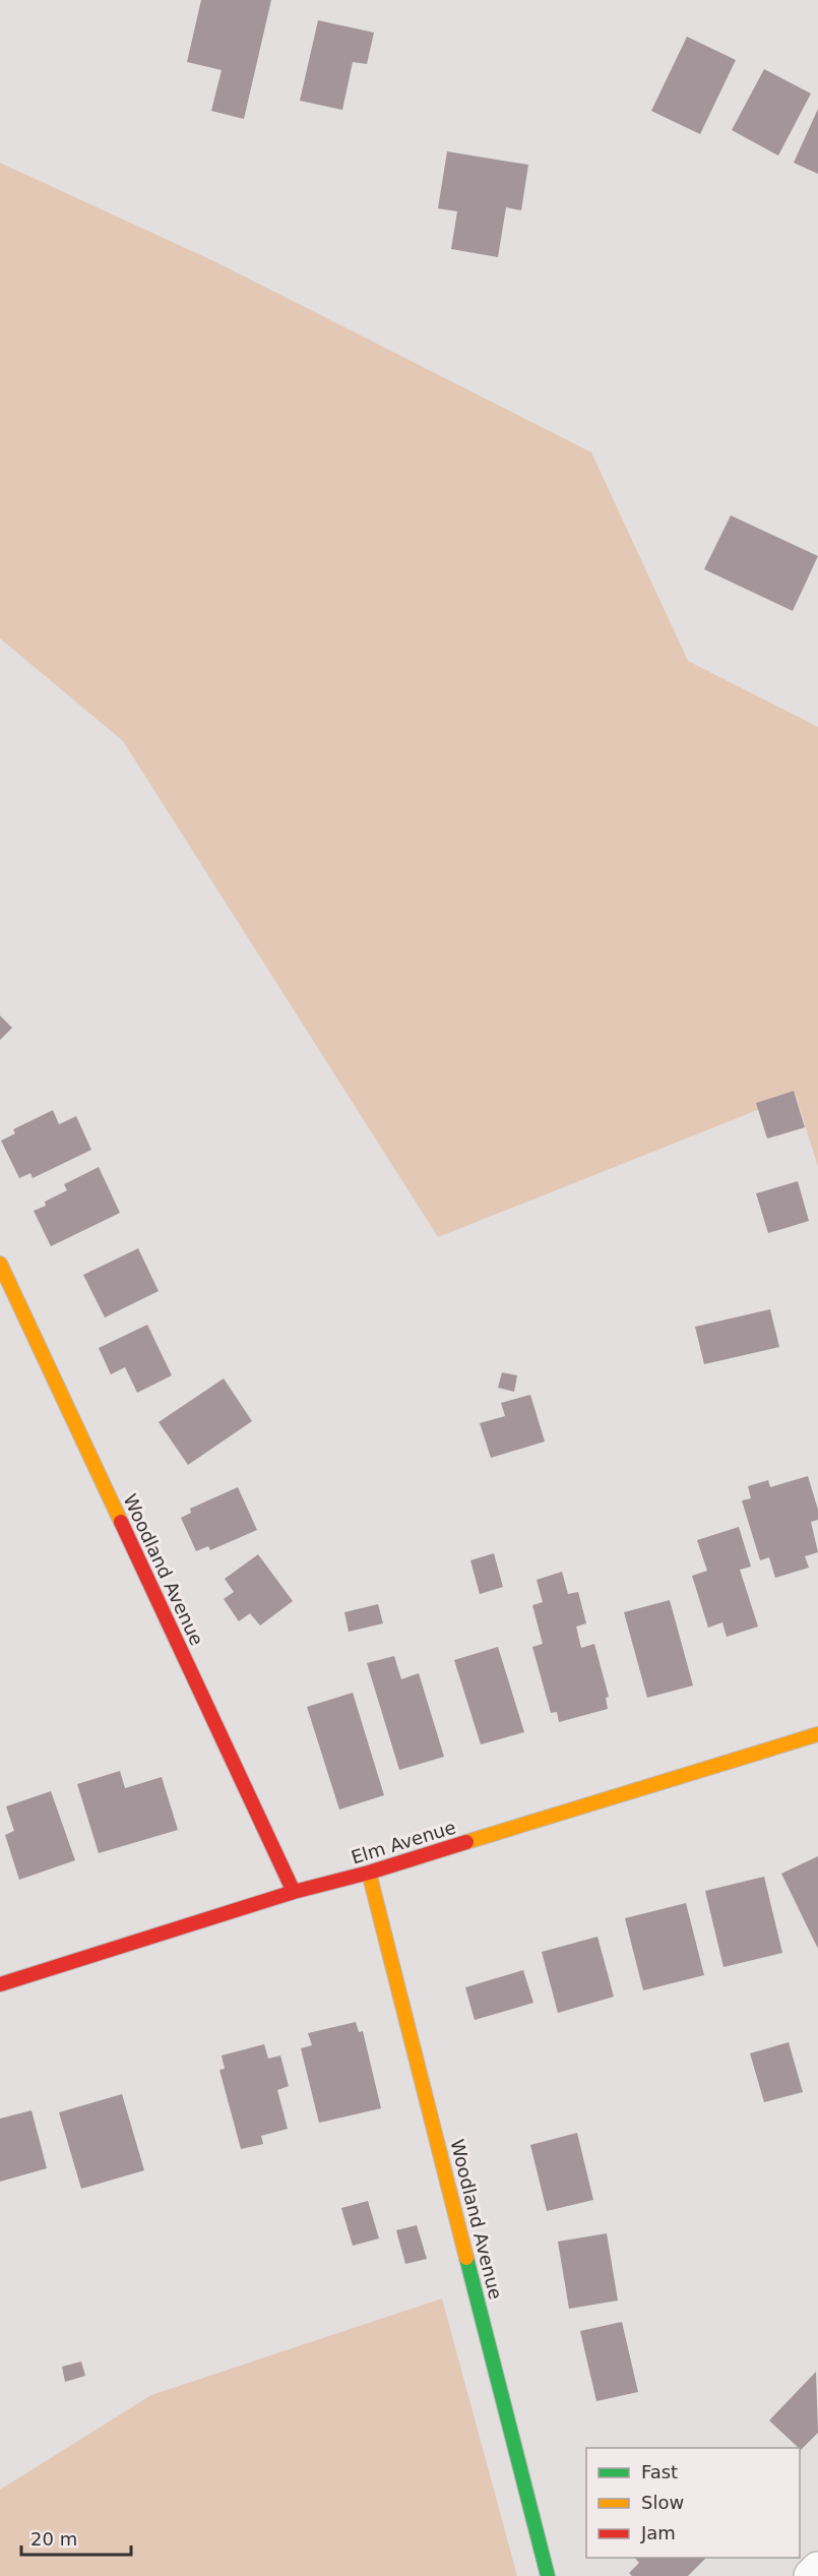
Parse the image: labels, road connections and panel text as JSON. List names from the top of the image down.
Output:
{
  "streets": {
    "street": ["Woodland Avenue", "Elm Avenue"]
  },
  "crossings": [
    ["Woodland Avenue", "Elm Avenue"]
  ],
  "legend": ["Fast", "Slow", "Jam"],
  "scale_bar": "20 m"
}
